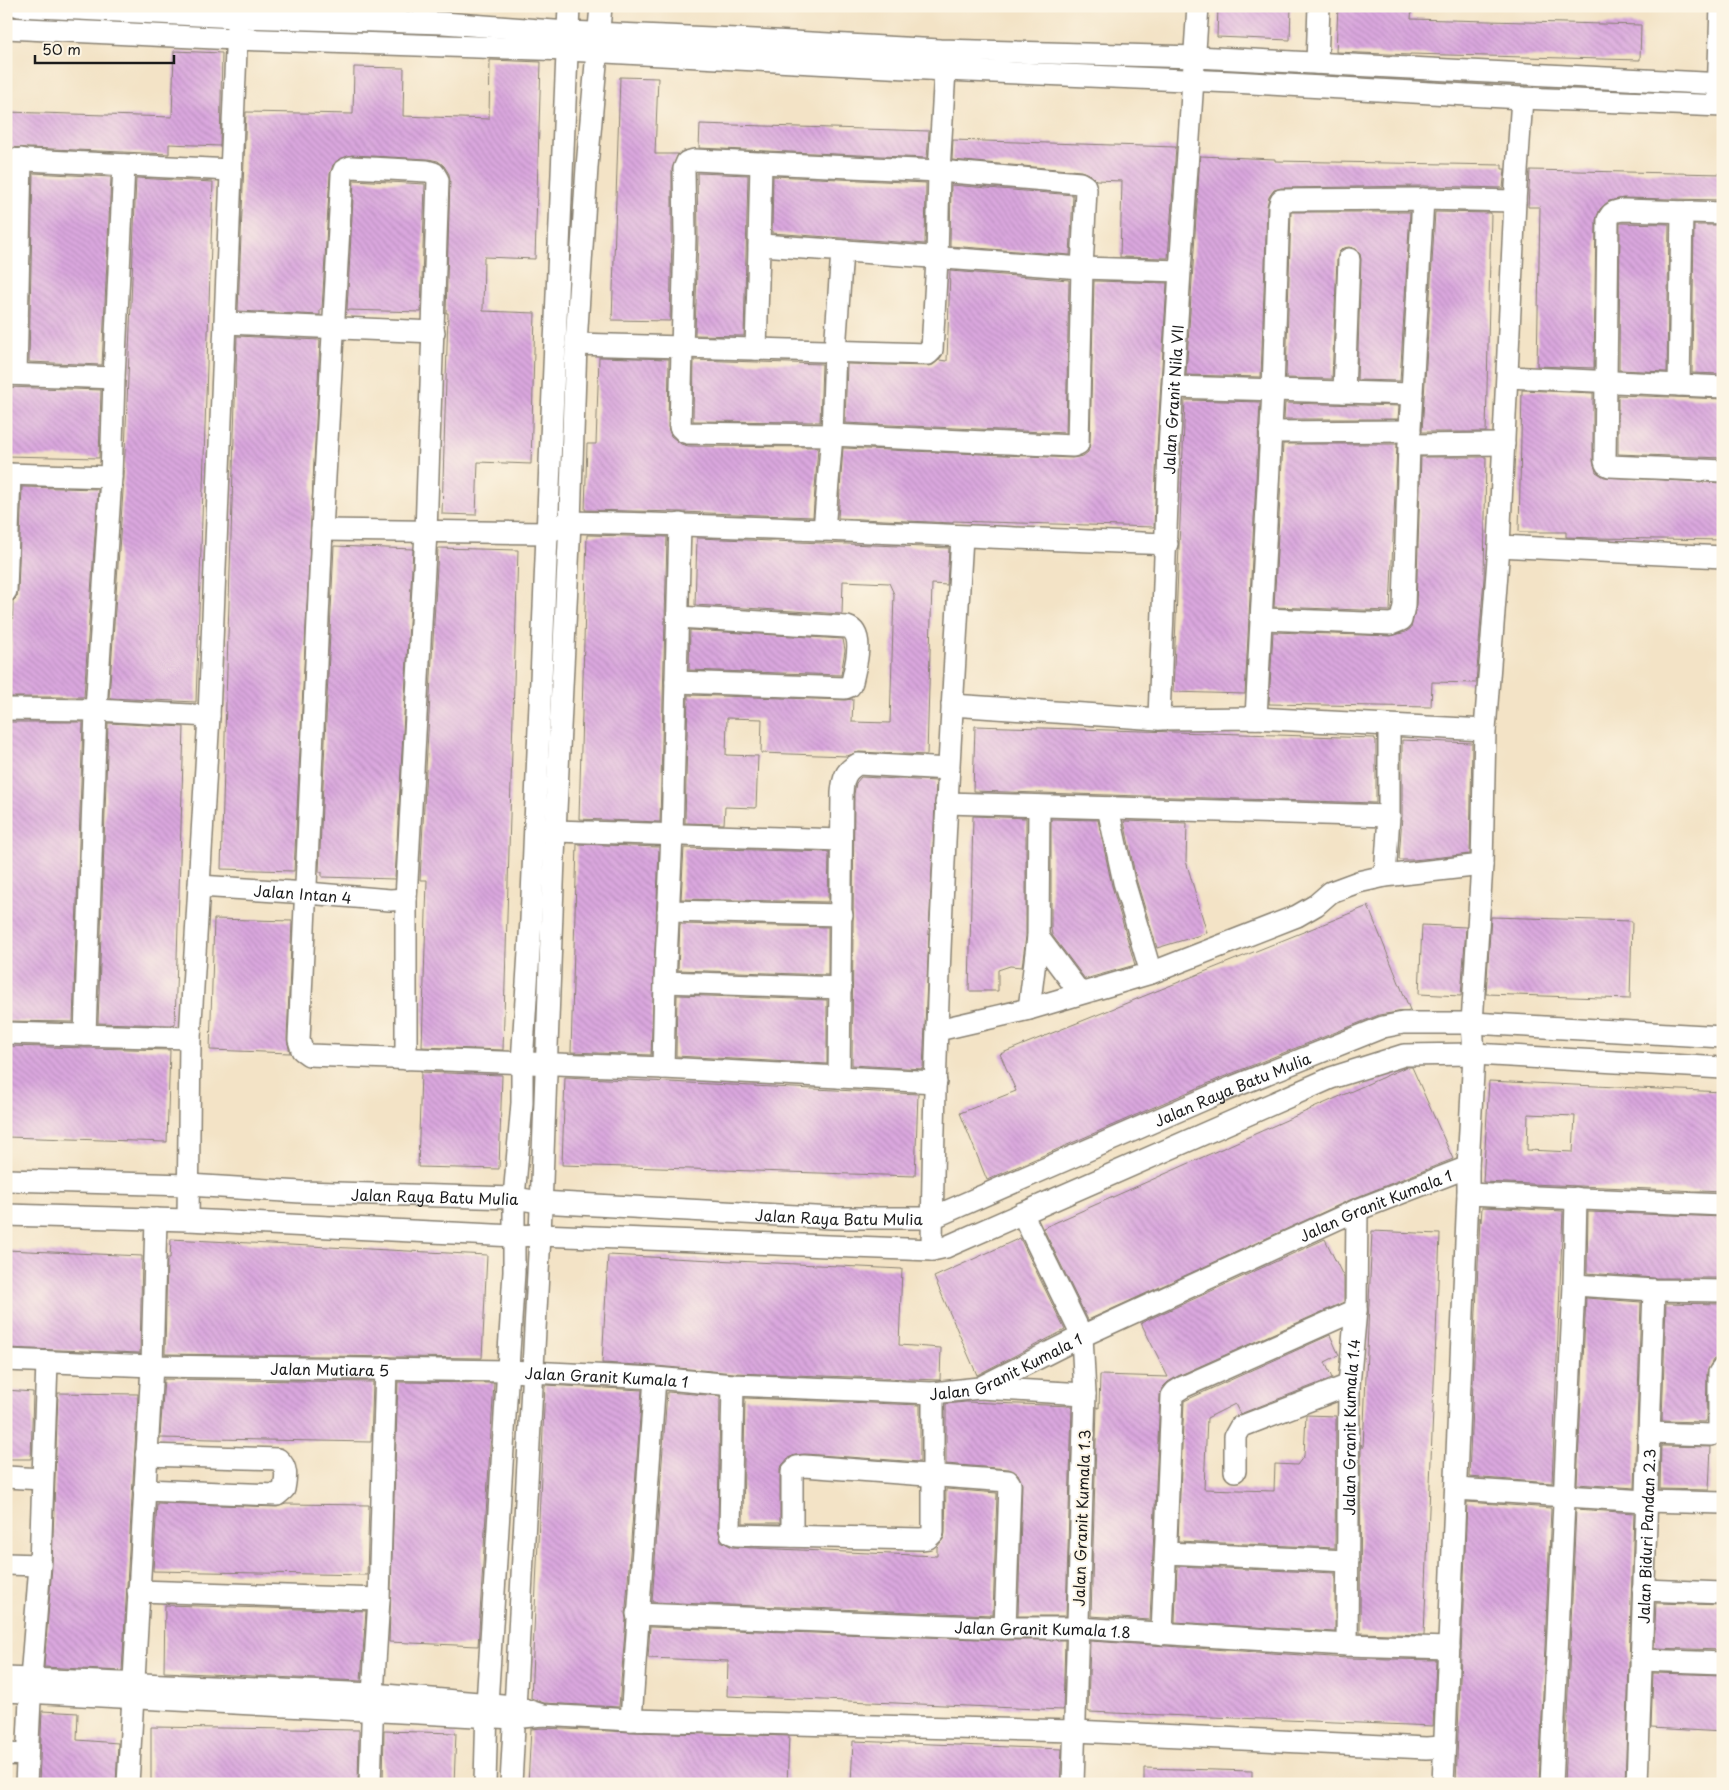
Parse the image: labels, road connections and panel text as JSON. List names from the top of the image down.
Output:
{
  "streets": {
    "street": [
      "Jalan Granit Nila VII",
      "Jalan Intan 4",
      "Jalan Raya Batu Mulia",
      "Jalan Granit Kumala 1",
      "Jalan Mutiara 5",
      "Jalan Granit Kumala 1.4",
      "Jalan Granit Kumala 1.3",
      "Jalan Biduri Pandan 2.3",
      "Jalan Granit Kumala 1.8"
    ]
  },
  "crossings": [
    ["Jalan Granit Kumala 1", "Jalan Mutiara 5"],
    ["Jalan Granit Kumala 1", "Jalan Granit Kumala 1.4"],
    ["Jalan Granit Kumala 1", "Jalan Granit Kumala 1.3"],
    ["Jalan Granit Kumala 1.4", "Jalan Granit Kumala 1.8"],
    ["Jalan Granit Kumala 1.3", "Jalan Granit Kumala 1.8"]
  ],
  "scale_bar": "50 m"
}
